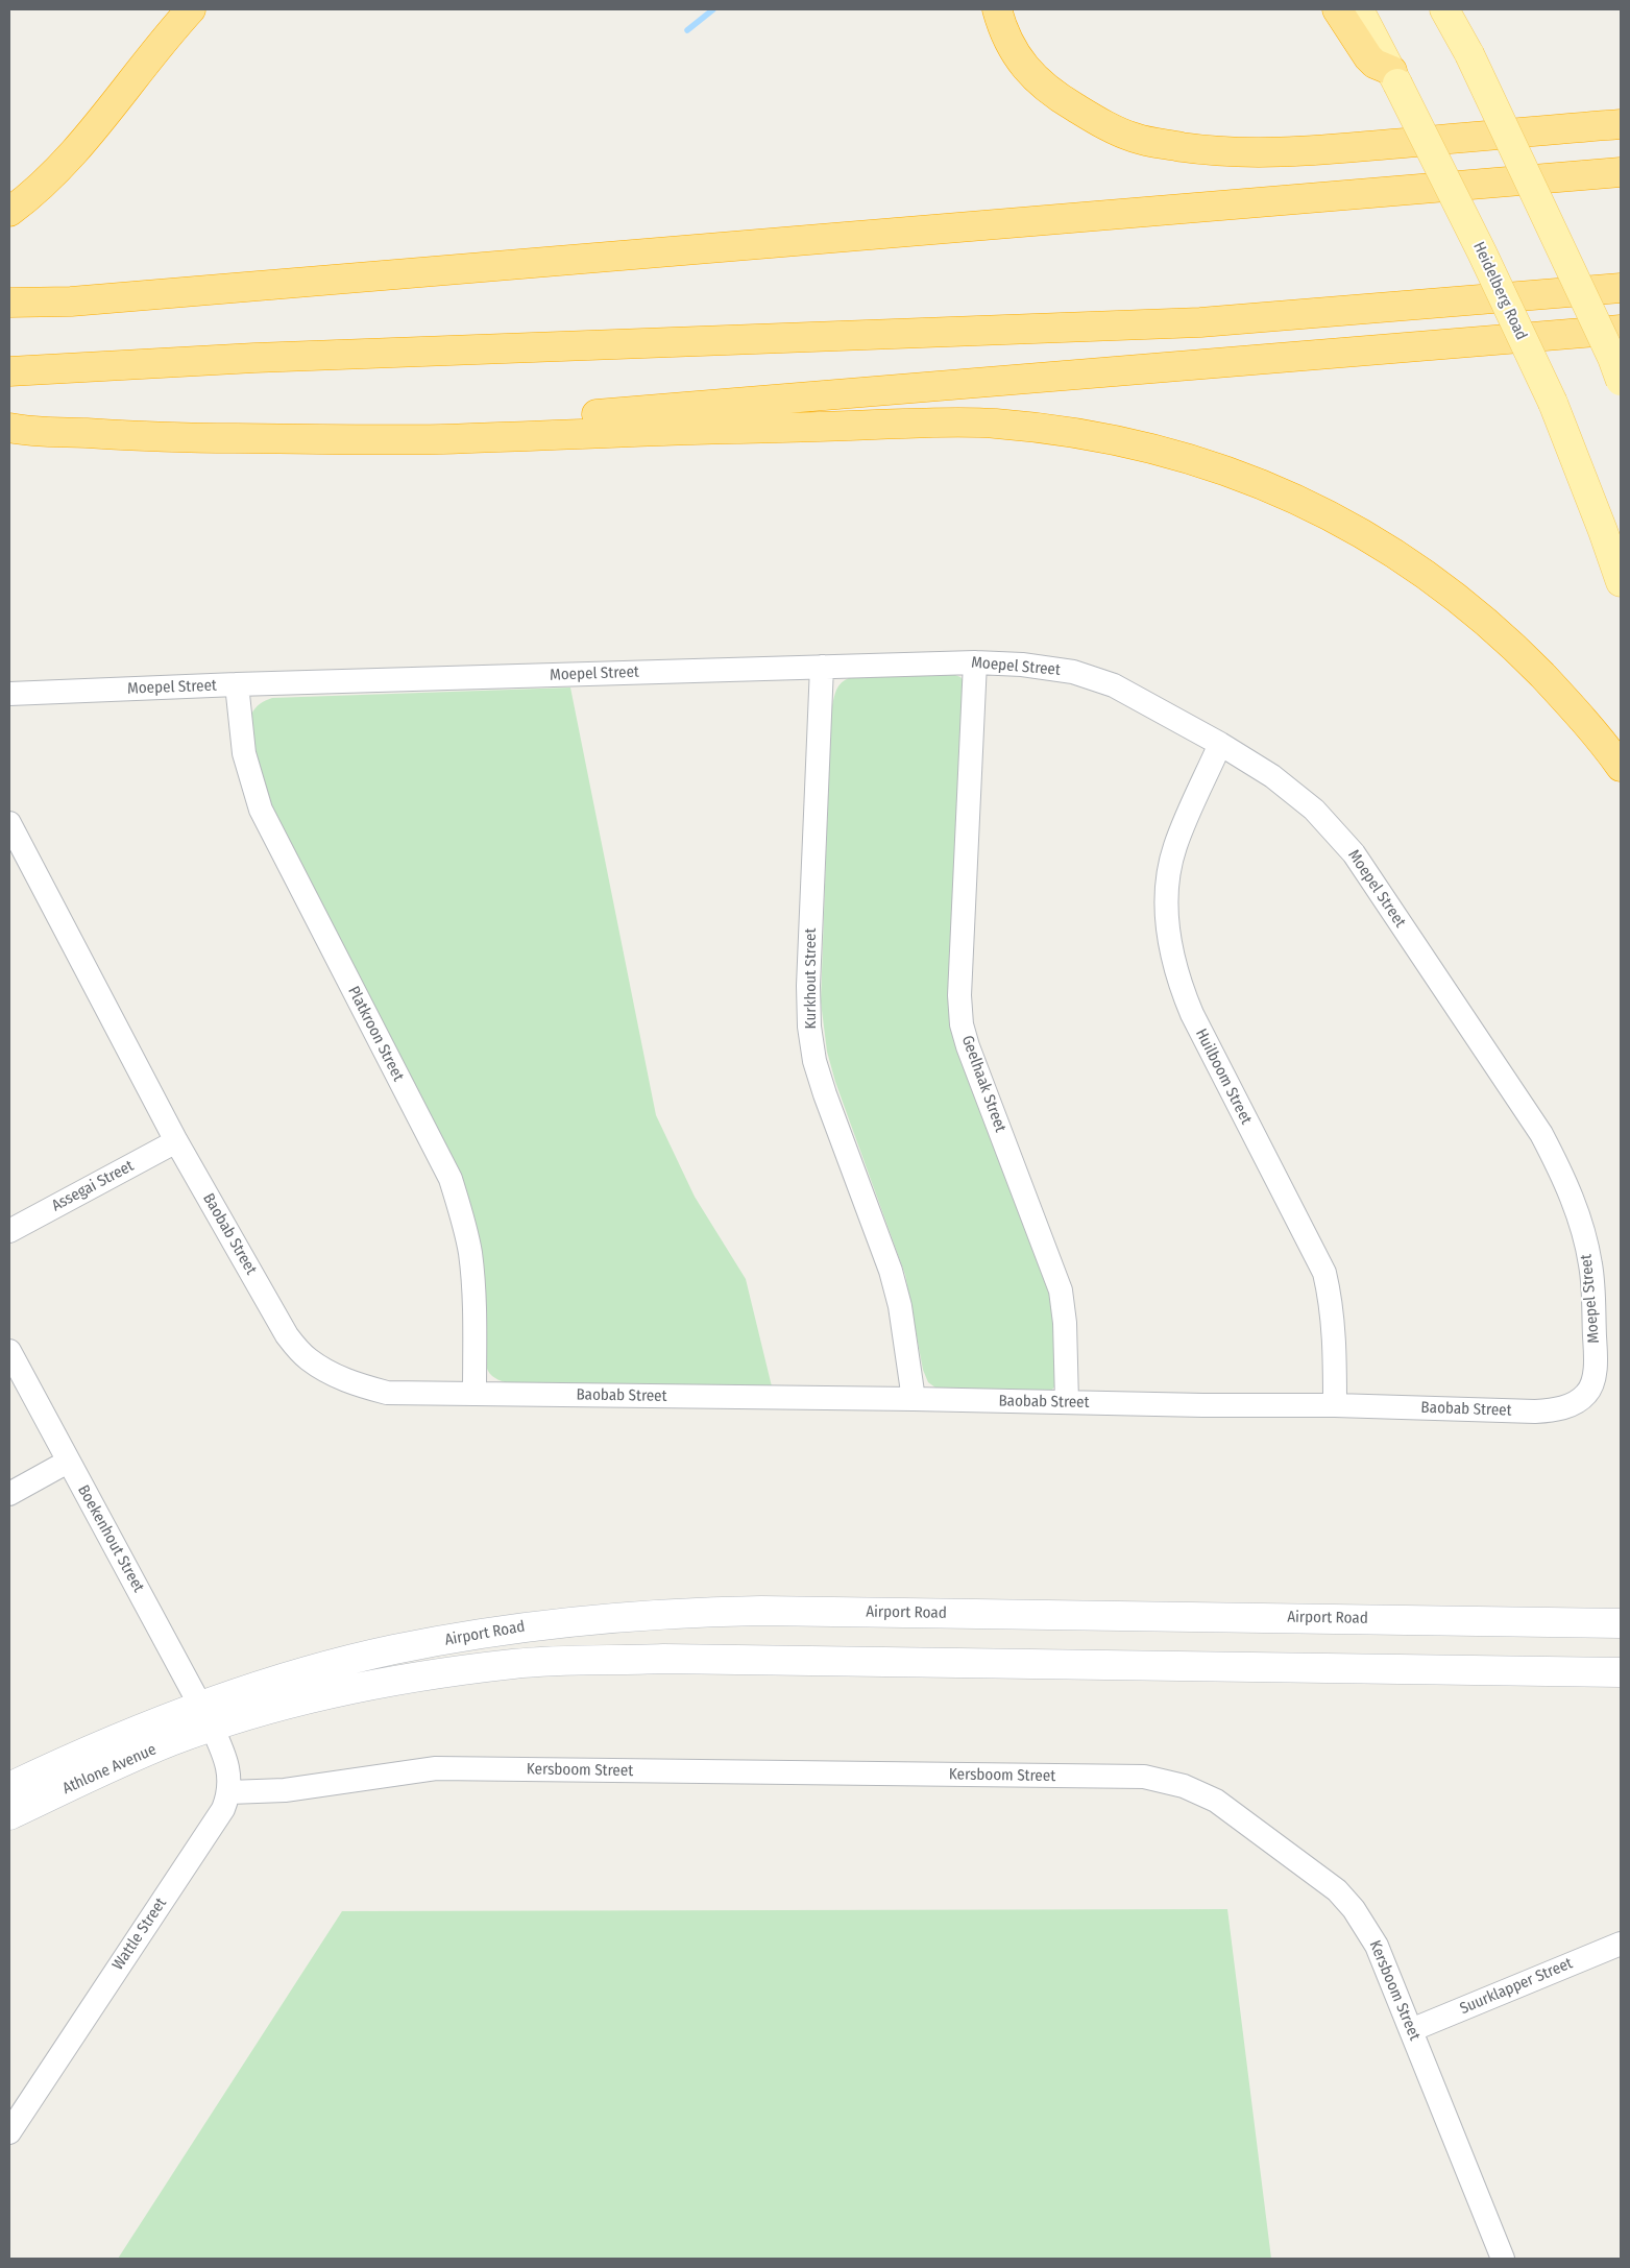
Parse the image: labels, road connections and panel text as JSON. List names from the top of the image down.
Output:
{
  "streets": {
    "main road": ["Heidelberg Road", "Airport Road", "Athlone Avenue"],
    "street": [
      "Moepel Street",
      "Kurkhout Street",
      "Platkroon Street",
      "Huilboom Street",
      "Geelhaak Street",
      "Assegai Street",
      "Baobab Street",
      "Boekenhout Street",
      "Kersboom Street",
      "Wattle Street",
      "Suurklapper Street"
    ]
  },
  "crossings": [
    ["Moepel Street", "Kurkhout Street"],
    ["Moepel Street", "Platkroon Street"],
    ["Moepel Street", "Huilboom Street"],
    ["Moepel Street", "Geelhaak Street"],
    ["Moepel Street", "Baobab Street"],
    ["Kurkhout Street", "Baobab Street"],
    ["Platkroon Street", "Baobab Street"],
    ["Huilboom Street", "Baobab Street"],
    ["Geelhaak Street", "Baobab Street"],
    ["Assegai Street", "Baobab Street"],
    ["Boekenhout Street", "Airport Road"],
    ["Boekenhout Street", "Athlone Avenue"],
    ["Airport Road", "Athlone Avenue"],
    ["Kersboom Street", "Wattle Street"],
    ["Kersboom Street", "Suurklapper Street"]
  ]
}
